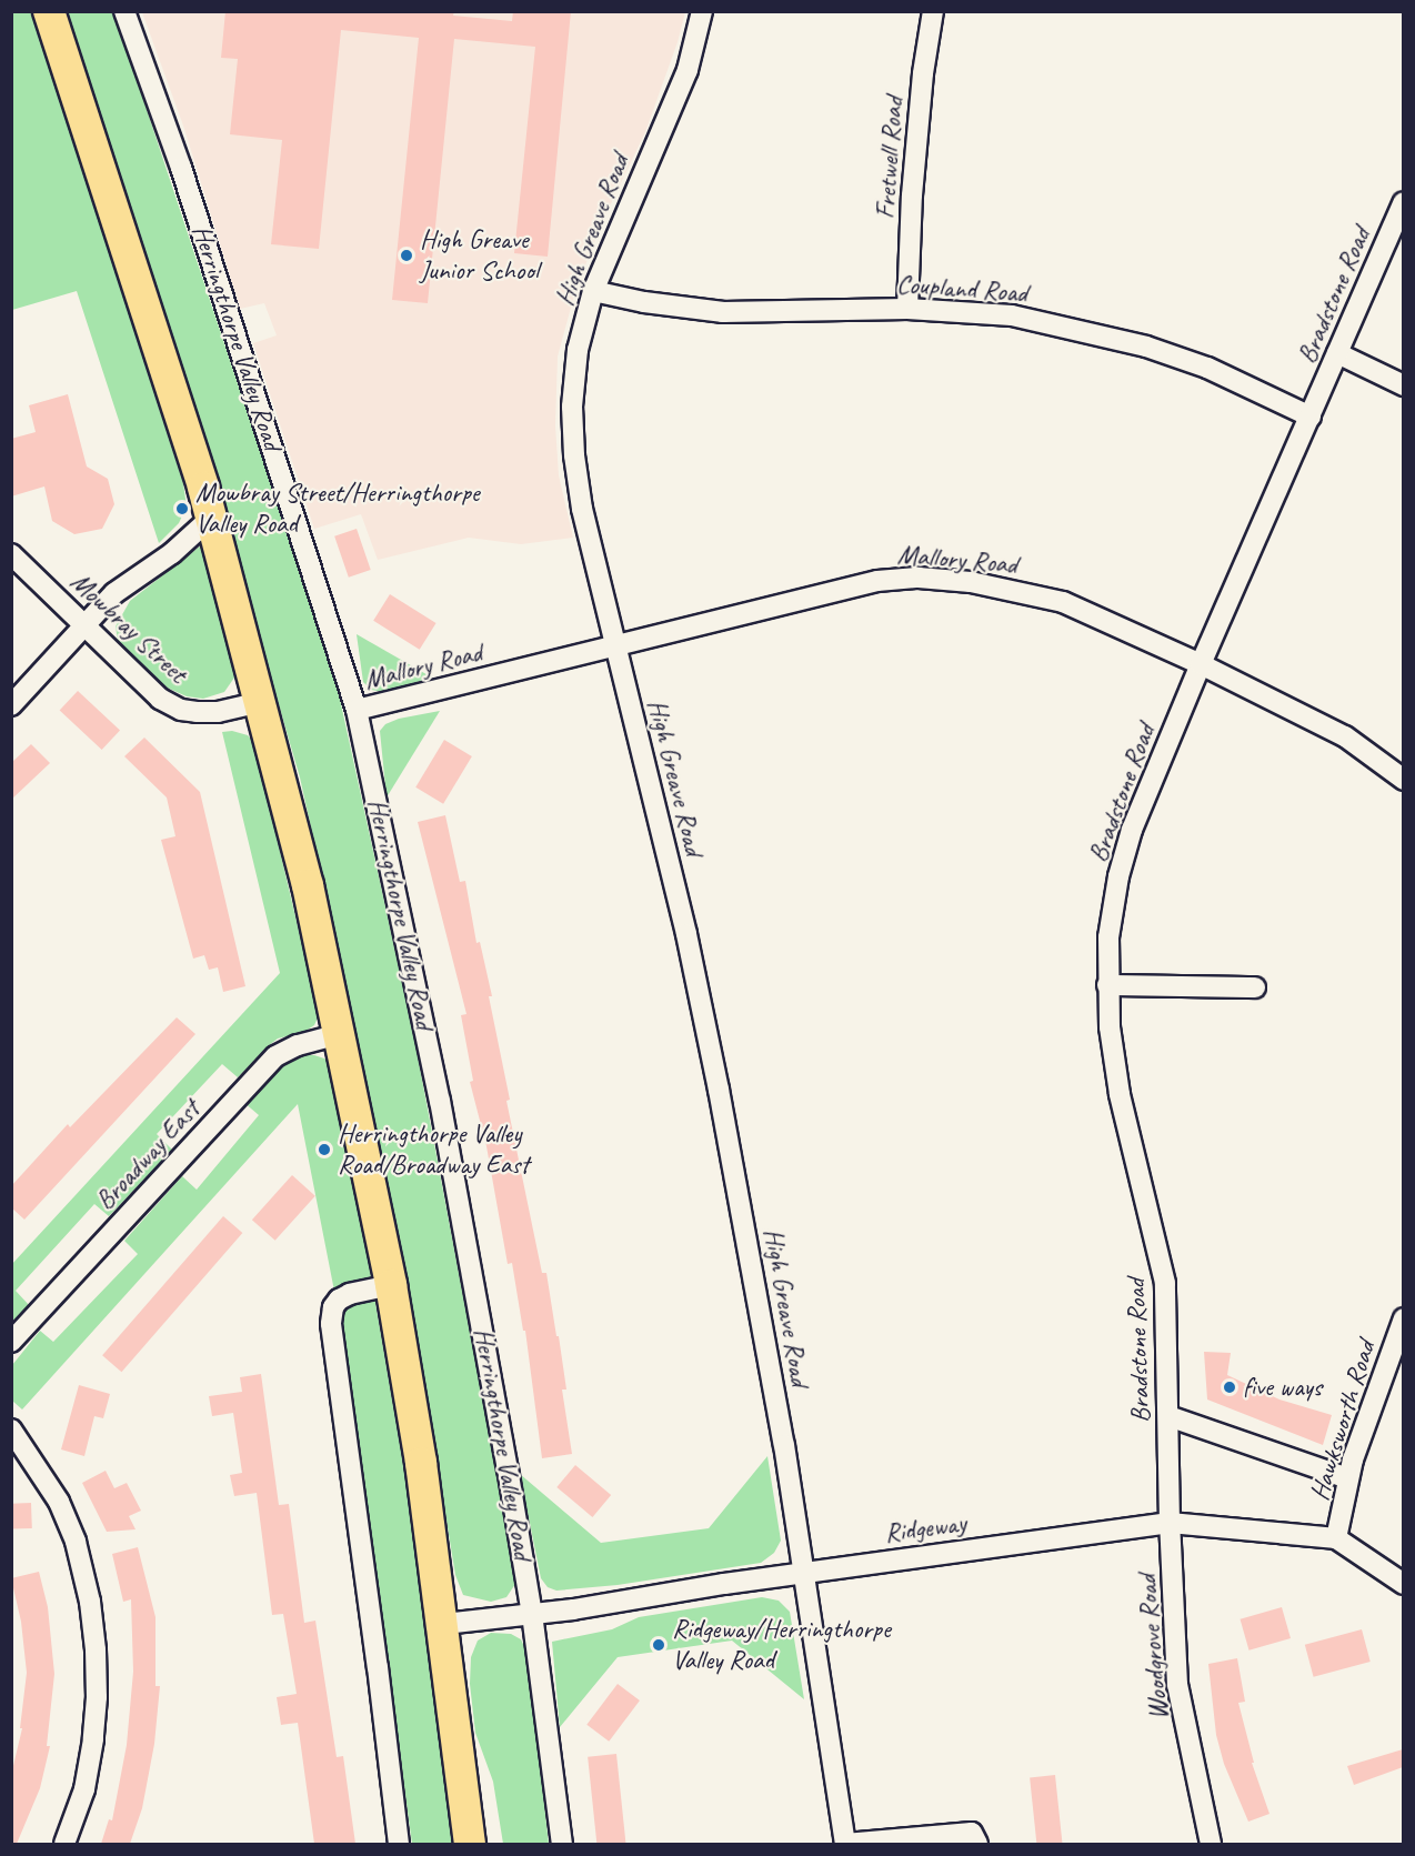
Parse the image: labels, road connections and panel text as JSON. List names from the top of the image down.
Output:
{
  "streets": {
    "street": [
      "Fretwell Road",
      "High Greave Road",
      "Coupland Road",
      "Bradstone Road",
      "Herringthorpe Valley Road",
      "Mallory Road",
      "Mowbray Street",
      "Broadway East",
      "Hawksworth Road",
      "Ridgeway",
      "Woodgrove Road"
    ]
  },
  "crossings": [
    ["Fretwell Road", "Coupland Road"],
    ["High Greave Road", "Coupland Road"],
    ["High Greave Road", "Mallory Road"],
    ["High Greave Road", "Ridgeway"],
    ["Coupland Road", "Bradstone Road"],
    ["Bradstone Road", "Mallory Road"],
    ["Bradstone Road", "Ridgeway"],
    ["Bradstone Road", "Woodgrove Road"],
    ["Herringthorpe Valley Road", "Mallory Road"],
    ["Herringthorpe Valley Road", "Ridgeway"],
    ["Hawksworth Road", "Ridgeway"],
    ["Ridgeway", "Woodgrove Road"]
  ],
  "places": [
    "High Greave Junior School",
    "Mowbray Street/Herringthorpe Valley Road",
    "Herringthorpe Valley Road/Broadway East",
    "five ways",
    "Ridgeway/Herringthorpe Valley Road"
  ]
}
